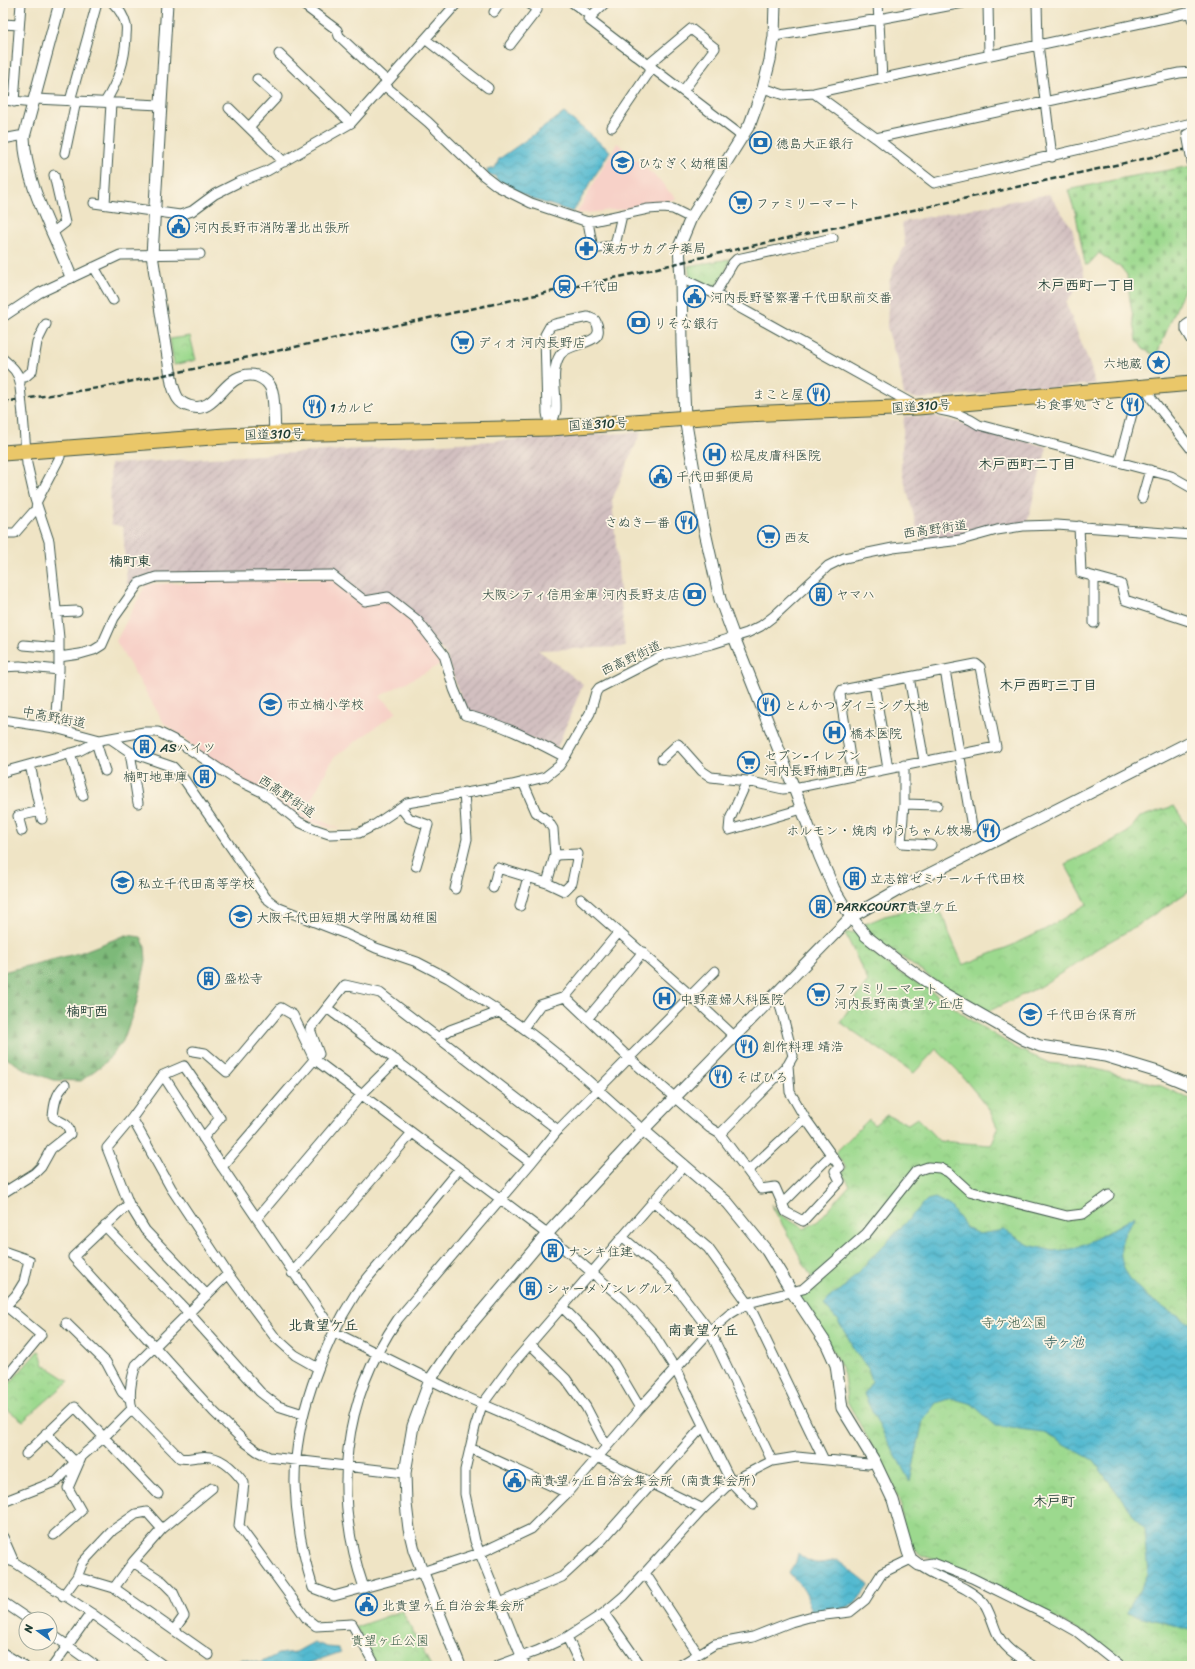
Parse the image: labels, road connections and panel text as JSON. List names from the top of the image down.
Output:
{
  "streets": {
    "highway": ["国道310号"],
    "street": ["西高野街道", "中高野街道"]
  },
  "crossings": [
    ["西高野街道", "中高野街道"]
  ],
  "districts": [
    "木戸西町一丁目",
    "木戸西町二丁目",
    "楠町東",
    "木戸西町三丁目",
    "楠町西",
    "北貴望ケ丘",
    "南貴望ケ丘",
    "木戸町"
  ],
  "water": ["寺ヶ池"],
  "parks": ["寺ケ池公園", "貴望ヶ丘公園"],
  "places": {
    "bank": ["徳島大正銀行", "りそな銀行", "大阪シティ信用金庫 河内長野支店"],
    "school or university": [
      "ひなぎく幼稚園",
      "市立楠小学校",
      "私立千代田高等学校",
      "大阪千代田短期大学附属幼稚園",
      "千代田台保育所"
    ],
    "supermarket": [
      "ファミリーマート",
      "ディオ 河内長野店",
      "西友",
      "セブン-イレブン 河内長野楠町西店",
      "ファミリーマート 河内長野南貴望ヶ丘店"
    ],
    "public building": [
      "河内長野市消防署北出張所",
      "河内長野警察署千代田駅前交番",
      "千代田郵便局",
      "南貴望ヶ丘自治会集会所（南貴集会所）",
      "北貴望ヶ丘自治会集会所"
    ],
    "pharmacy": ["漢方サカグチ薬局"],
    "station": ["千代田"],
    "place": ["六地蔵"],
    "restaurant": [
      "まこと屋",
      "お食事処 さと",
      "1カルビ",
      "さぬき一番",
      "とんかつ ダイニング大地",
      "ホルモン・焼肉 ゆうちゃん牧場",
      "創作料理 靖浩",
      "そばひろ"
    ],
    "hospital": ["松尾皮膚科医院", "橋本医院", "中野産婦人科医院"],
    "building": [
      "ヤマハ",
      "ASハイツ",
      "楠町地車庫",
      "立志舘ゼミナール千代田校",
      "PARKCOURT貴望ケ丘",
      "盛松寺",
      "ナンキ住建",
      "シャーメゾンレグルス"
    ]
  },
  "north": "left"
}
